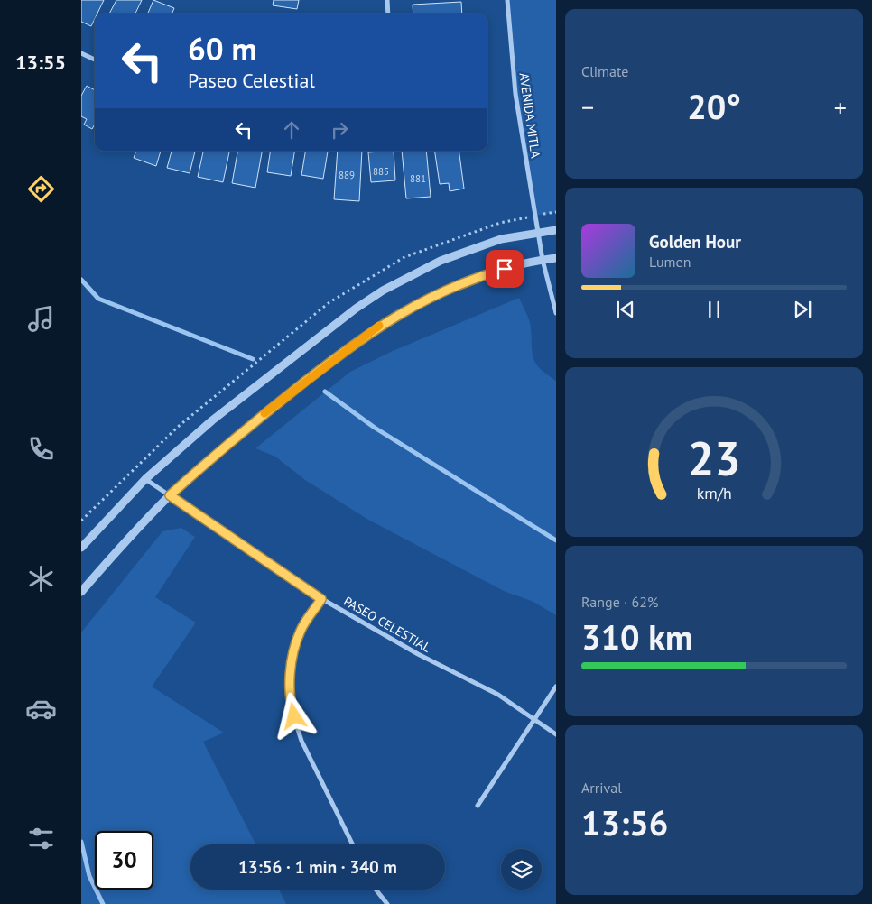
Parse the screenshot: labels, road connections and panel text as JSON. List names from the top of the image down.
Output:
{
  "streets": {
    "street": ["AVENIDA MITLA", "PASEO CELESTIAL"]
  },
  "house_numbers": ["885", "889", "881"],
  "page": {
    "tabs": "13:55",
    "tile": [
      "Climate",
      ["Range · 62%", "310 km"],
      ["Arrival", "13:56"]
    ],
    "turn": ["60 m", "Paseo Celestial"],
    "heat": ["−", "20°", "+"],
    "song": ["Golden Hour", "Lumen"],
    "limit": "30",
    "trip": "13:56 · 1 min · 340 m",
    "gauge": ["23", "km/h"]
  }
}
